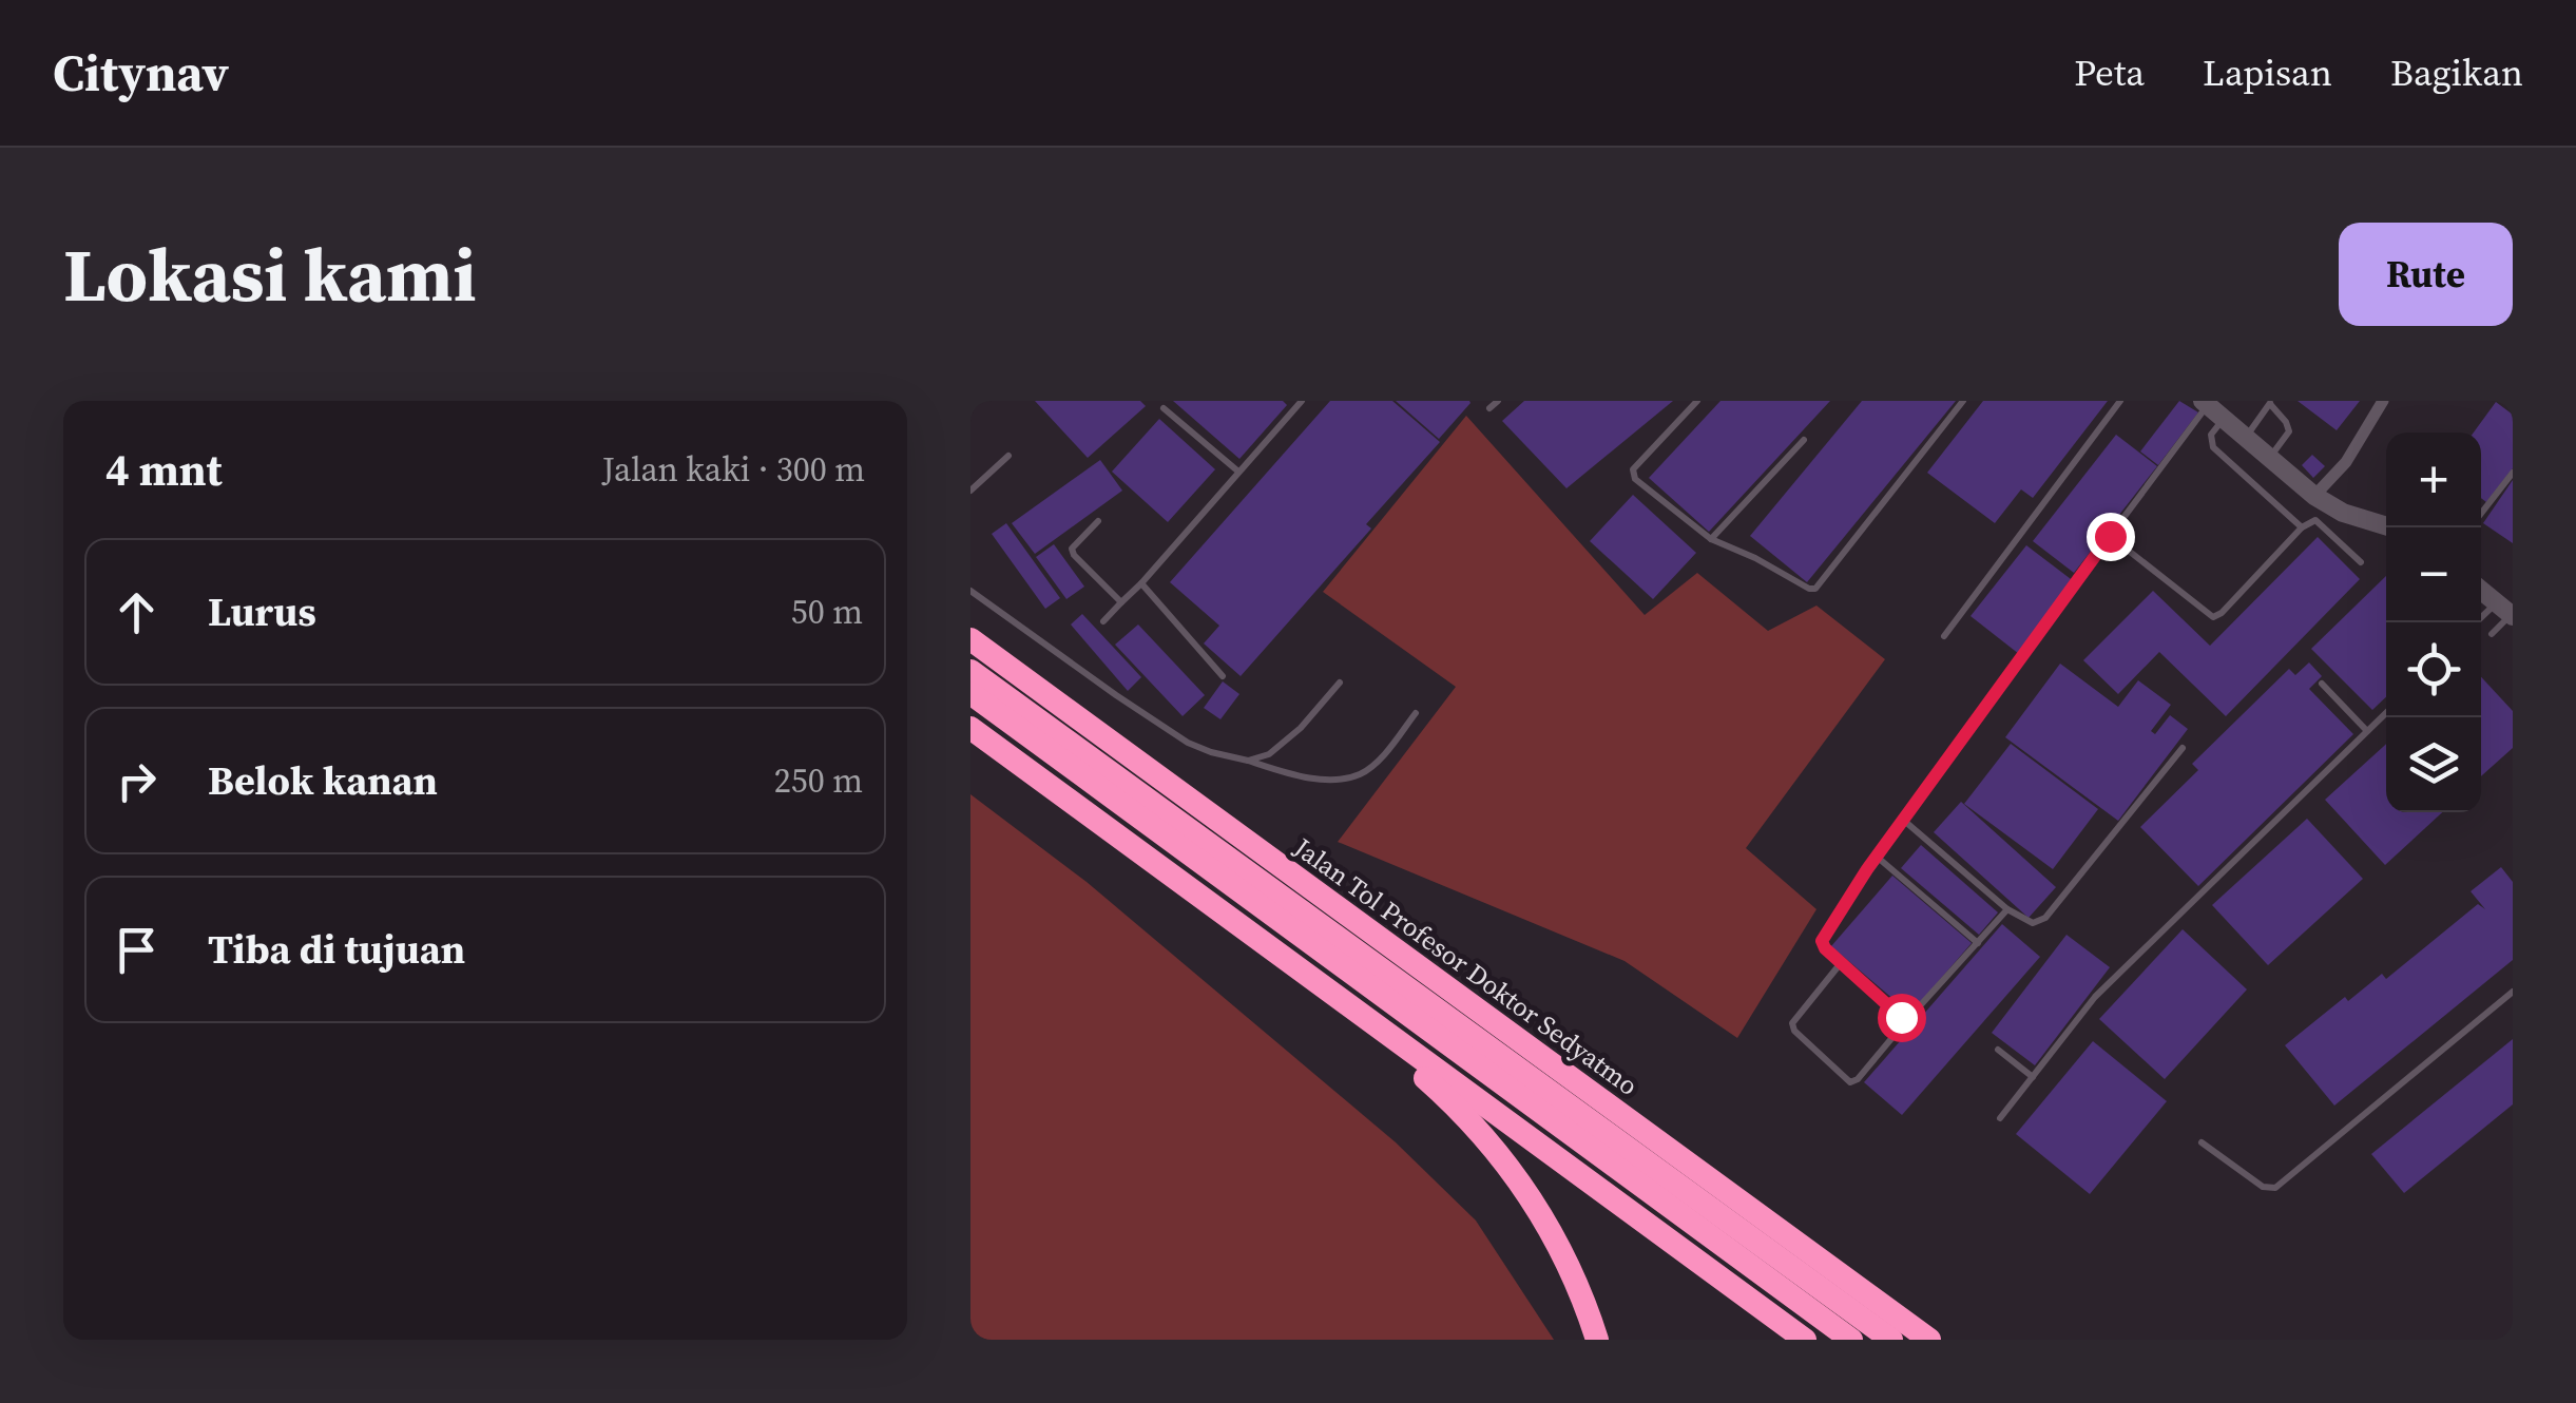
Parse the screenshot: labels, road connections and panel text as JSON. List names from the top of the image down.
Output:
{
  "streets": {
    "highway": ["Jalan Tol Profesor Doktor Sedyatmo"]
  },
  "page": {
    "header": "Citynav",
    "nav": ["Peta", "Lapisan", "Bagikan"],
    "buttons": "Rute",
    "title": "Lokasi kami",
    "heading": ["4 mnt", "Jalan kaki · 300 m"],
    "map_buttons": ["+", "−"],
    "list": [
      ["Lurus", "50 m"],
      ["Belok kanan", "250 m"],
      "Tiba di tujuan"
    ]
  }
}
